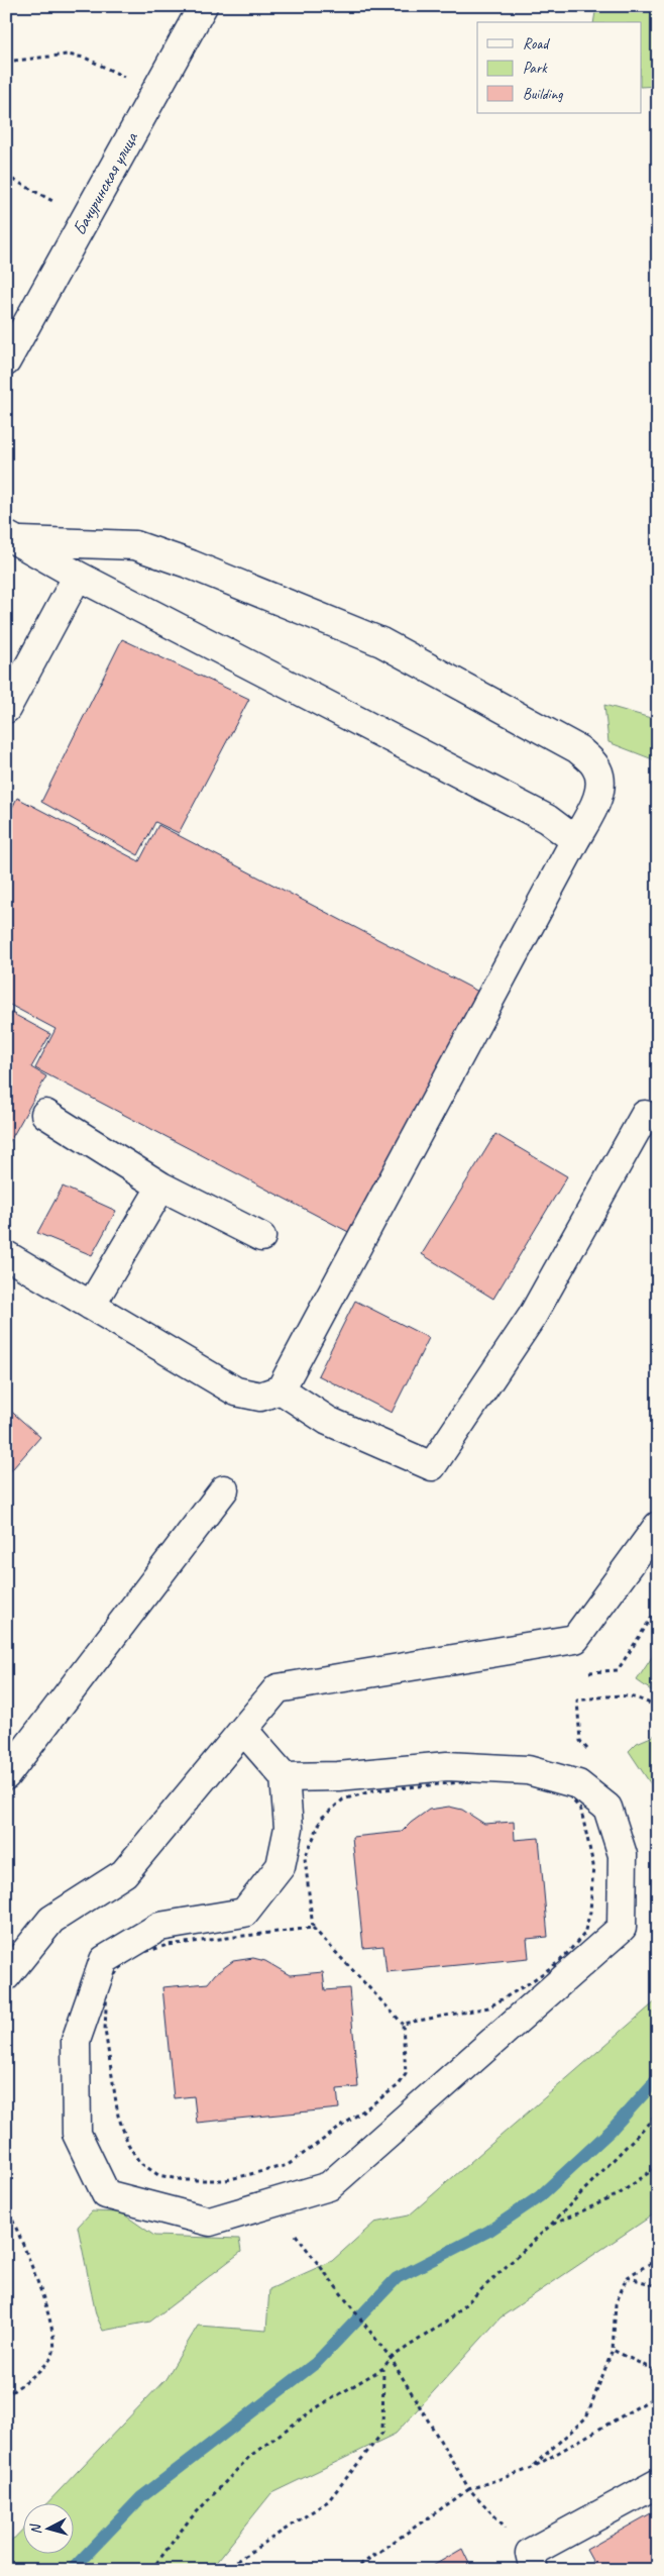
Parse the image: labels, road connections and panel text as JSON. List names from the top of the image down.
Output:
{
  "streets": {
    "street": ["Бачуринская улица"]
  },
  "legend": ["Road", "Park", "Building"],
  "north": "left"
}
